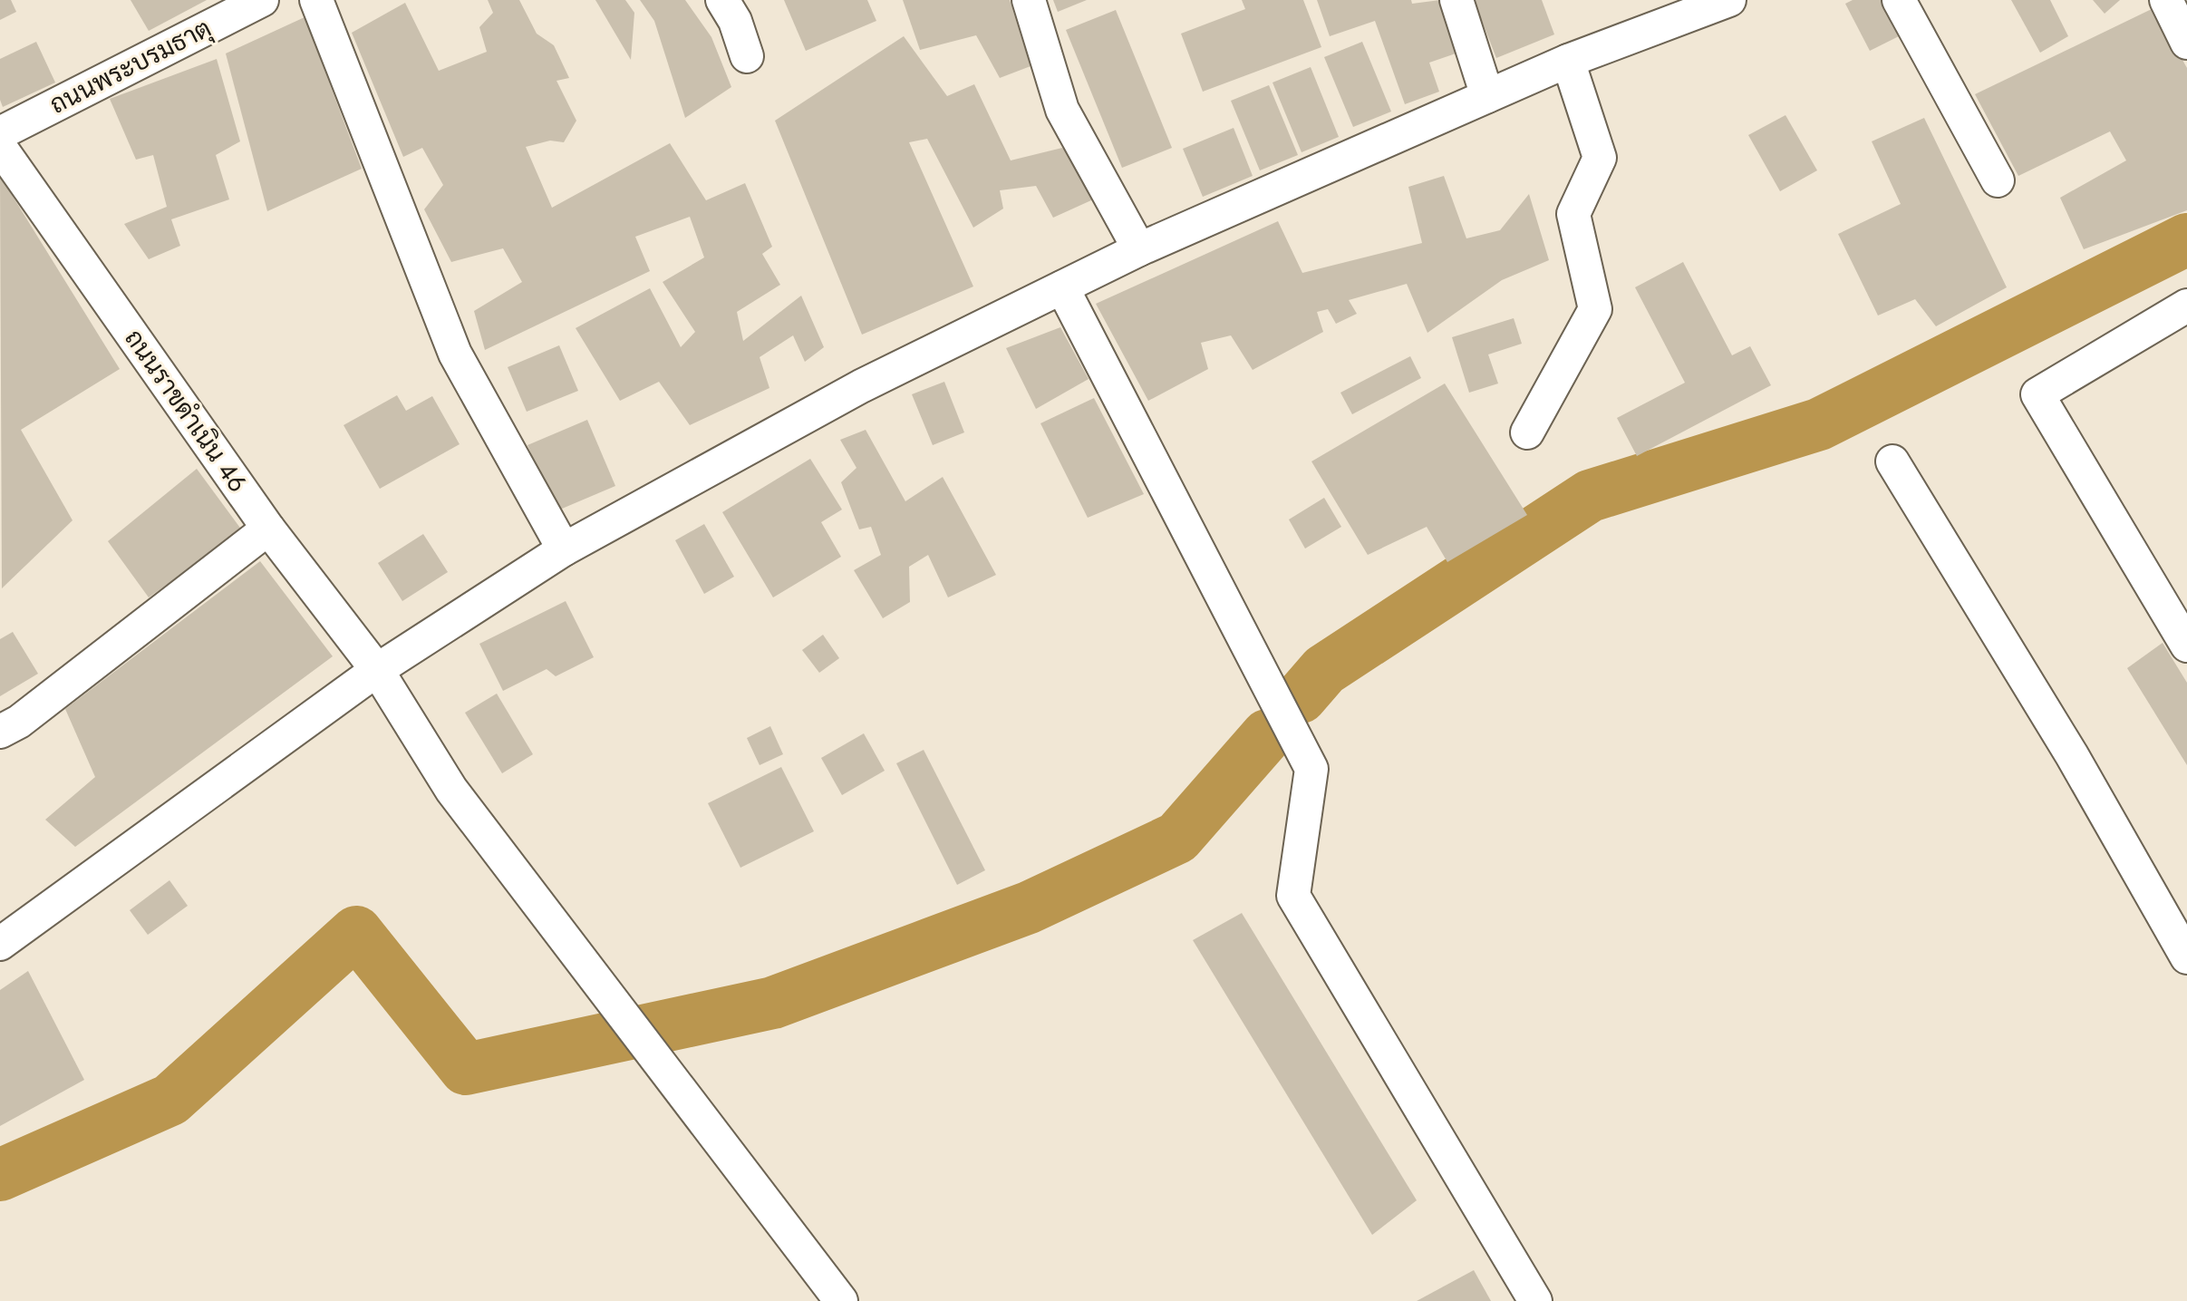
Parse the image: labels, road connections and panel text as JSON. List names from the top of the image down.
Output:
{
  "streets": {
    "street": ["ถนนพระบรมธาตุ", "ถนนราขดำเนิน 46"]
  }
}
